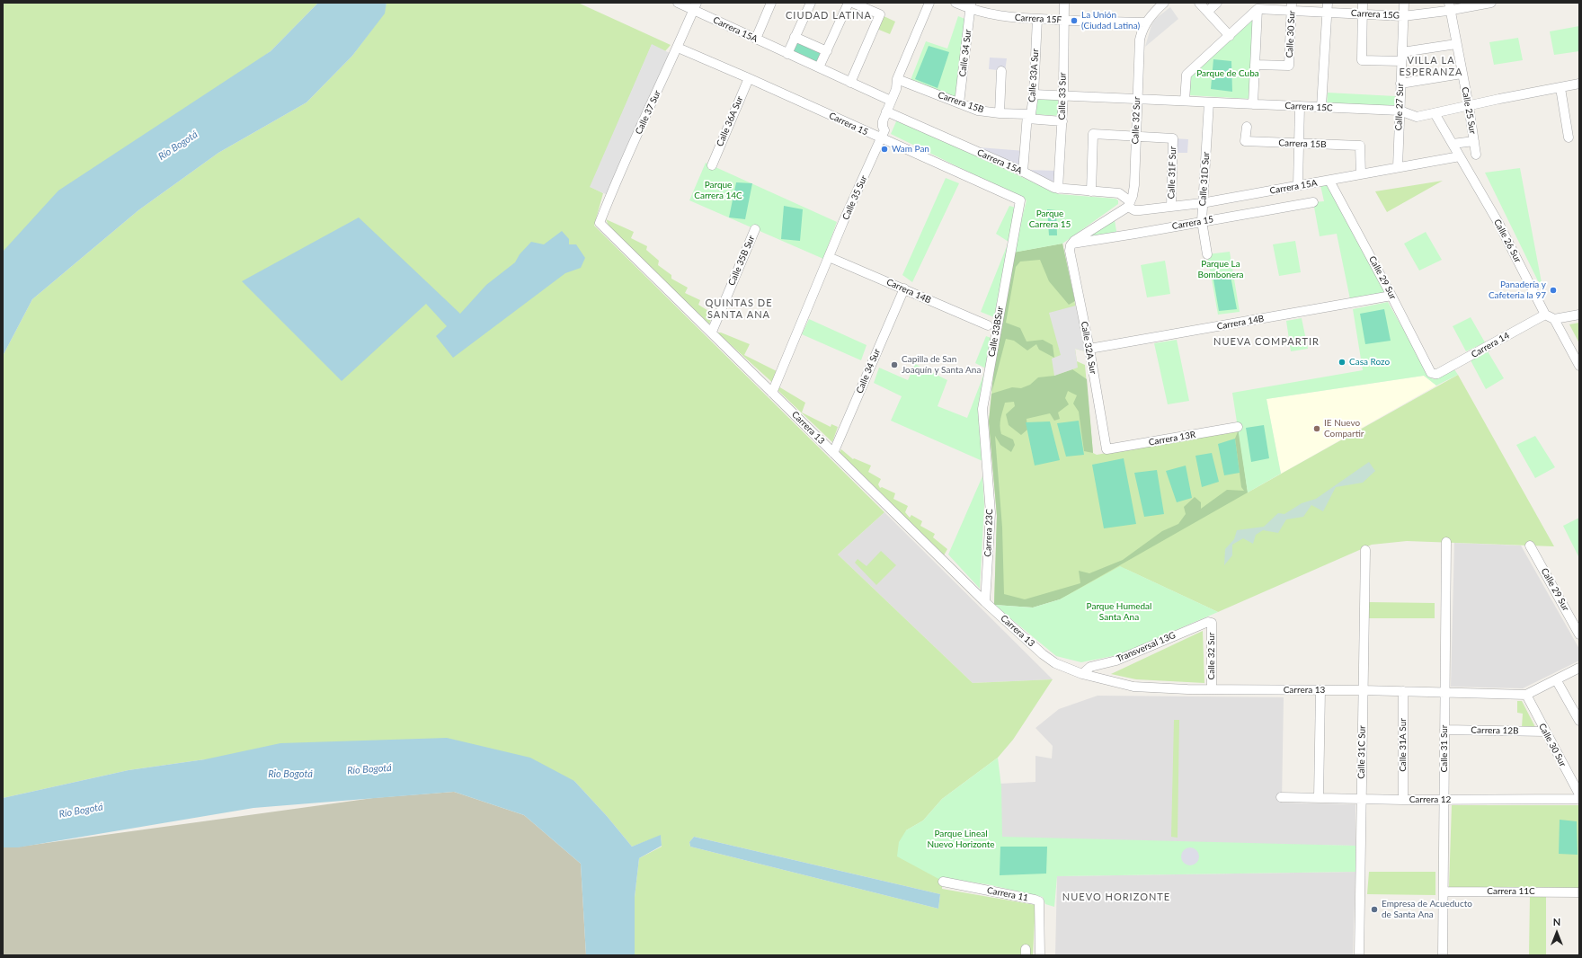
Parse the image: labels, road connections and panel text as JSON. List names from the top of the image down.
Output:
{
  "streets": {
    "street": [
      "Carrera 15G",
      "Carrera 15F",
      "Carrera 15A",
      "Calle 30 Sur",
      "Calle 34 Sur",
      "Calle 33A Sur",
      "Calle 33 Sur",
      "Carrera 15B",
      "Carrera 15C",
      "Calle 27 Sur",
      "Calle 25 Sur",
      "Calle 37 Sur",
      "Calle 32 Sur",
      "Calle 36A Sur",
      "Carrera 15",
      "Calle 31F Sur",
      "Calle 31D Sur",
      "Calle 35 Sur",
      "Calle 26 Sur",
      "Calle 35B Sur",
      "Calle 29 Sur",
      "Carrera 14B",
      "Calle 33BSur",
      "Carrera 14",
      "Calle 32A Sur",
      "Carrera 13",
      "Carrera 13R",
      "Carrera 23C",
      "Transversal 13G",
      "Carrera 12B",
      "Calle 31A Sur",
      "Calle 31 Sur",
      "Calle 31C Sur",
      "Carrera 12",
      "Carrera 11C",
      "Carrera 11"
    ]
  },
  "crossings": [
    ["Carrera 15G", "Calle 30 Sur"],
    ["Carrera 15G", "Calle 27 Sur"],
    ["Carrera 15G", "Calle 25 Sur"],
    ["Carrera 15F", "Calle 34 Sur"],
    ["Carrera 15F", "Calle 33A Sur"],
    ["Carrera 15F", "Calle 33 Sur"],
    ["Carrera 15F", "Calle 32 Sur"],
    ["Carrera 15A", "Calle 33A Sur"],
    ["Carrera 15A", "Calle 33 Sur"],
    ["Carrera 15A", "Carrera 15B"],
    ["Carrera 15A", "Calle 27 Sur"],
    ["Carrera 15A", "Calle 37 Sur"],
    ["Carrera 15A", "Calle 32 Sur"],
    ["Carrera 15A", "Calle 31F Sur"],
    ["Carrera 15A", "Calle 31D Sur"],
    ["Carrera 15A", "Calle 35 Sur"],
    ["Carrera 15A", "Calle 26 Sur"],
    ["Carrera 15A", "Calle 29 Sur"],
    ["Calle 30 Sur", "Carrera 13"],
    ["Calle 30 Sur", "Carrera 12B"],
    ["Calle 34 Sur", "Carrera 15B"],
    ["Calle 34 Sur", "Carrera 14B"],
    ["Calle 34 Sur", "Carrera 13"],
    ["Calle 33A Sur", "Carrera 15B"],
    ["Calle 33A Sur", "Carrera 15C"],
    ["Calle 33 Sur", "Carrera 15B"],
    ["Calle 33 Sur", "Carrera 15C"],
    ["Carrera 15B", "Calle 35 Sur"],
    ["Carrera 15C", "Calle 27 Sur"],
    ["Carrera 15C", "Calle 25 Sur"],
    ["Carrera 15C", "Calle 32 Sur"],
    ["Carrera 15C", "Calle 31D Sur"],
    ["Carrera 15C", "Calle 26 Sur"],
    ["Calle 37 Sur", "Carrera 15"],
    ["Calle 37 Sur", "Carrera 13"],
    ["Calle 32 Sur", "Calle 31F Sur"],
    ["Calle 32 Sur", "Carrera 13"],
    ["Calle 32 Sur", "Transversal 13G"],
    ["Calle 36A Sur", "Carrera 15"],
    ["Carrera 15", "Calle 31D Sur"],
    ["Carrera 15", "Calle 35 Sur"],
    ["Carrera 15", "Calle 33BSur"],
    ["Carrera 15", "Calle 32A Sur"],
    ["Calle 35 Sur", "Carrera 14B"],
    ["Calle 35 Sur", "Carrera 13"],
    ["Calle 26 Sur", "Carrera 14"],
    ["Calle 35B Sur", "Carrera 13"],
    ["Calle 29 Sur", "Carrera 14B"],
    ["Calle 29 Sur", "Carrera 14"],
    ["Carrera 14B", "Calle 32A Sur"],
    ["Calle 33BSur", "Carrera 23C"],
    ["Calle 32A Sur", "Carrera 13R"],
    ["Carrera 13", "Carrera 23C"],
    ["Carrera 13", "Transversal 13G"],
    ["Carrera 13", "Calle 31A Sur"],
    ["Carrera 13", "Calle 31 Sur"],
    ["Carrera 13", "Calle 31C Sur"],
    ["Carrera 12B", "Calle 31 Sur"],
    ["Calle 31A Sur", "Carrera 12"],
    ["Calle 31 Sur", "Carrera 12"],
    ["Calle 31 Sur", "Carrera 11C"],
    ["Calle 31C Sur", "Carrera 12"]
  ],
  "districts": [
    "CIUDAD LATINA",
    "VILLA LA ESPERANZA",
    "QUINTAS DE SANTA ANA",
    "NUEVA COMPARTIR",
    "NUEVO HORIZONTE"
  ],
  "water": ["Río Bogotá", "Rio Bogotá"],
  "parks": [
    "Parque de Cuba",
    "Parque Carrera 14C",
    "Parque Carrera 15",
    "Parque La Bombonera",
    "Parque Humedal Santa Ana",
    "Parque Lineal Nuevo Horizonte"
  ],
  "places": [
    "La Unión (Ciudad Latina)",
    "Wam Pan",
    "Panadería y Cafeteria la 97",
    "Casa Rozo",
    "Capilla de San Joaquín y Santa Ana",
    "IE Nuevo Compartir",
    "Empresa de Acueducto de Santa Ana"
  ],
  "north": "top"
}
